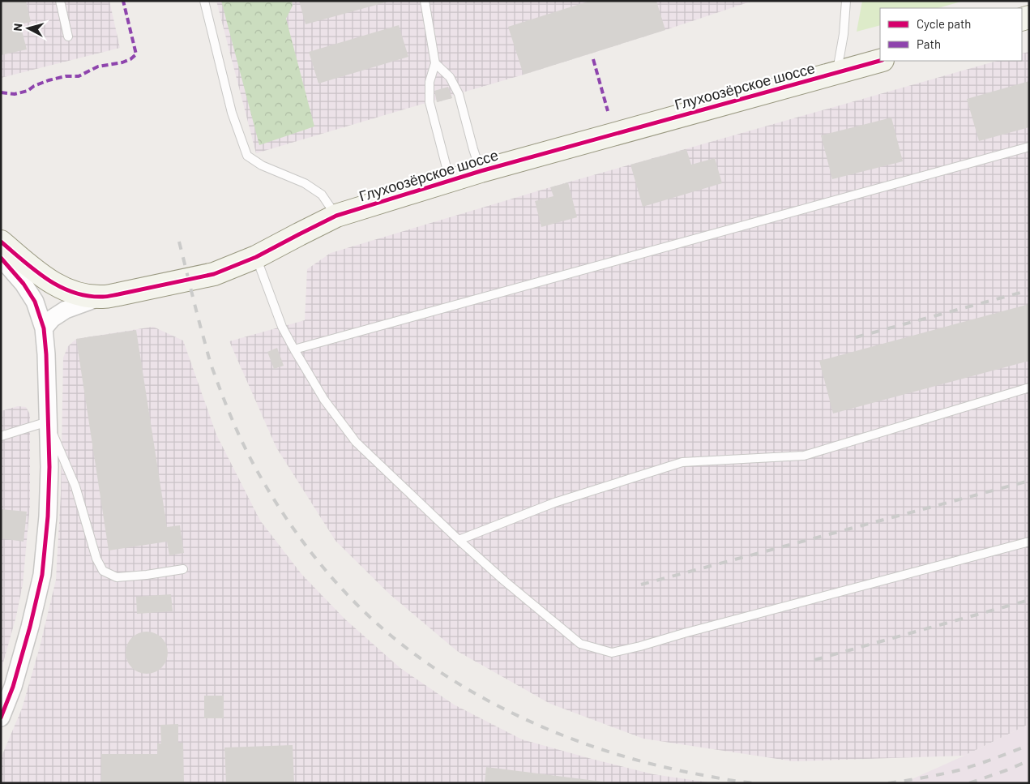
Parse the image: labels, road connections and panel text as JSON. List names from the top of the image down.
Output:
{
  "streets": {
    "street": ["Глухоозёрское шоссе"]
  },
  "legend": ["Cycle path", "Path"],
  "north": "left"
}
